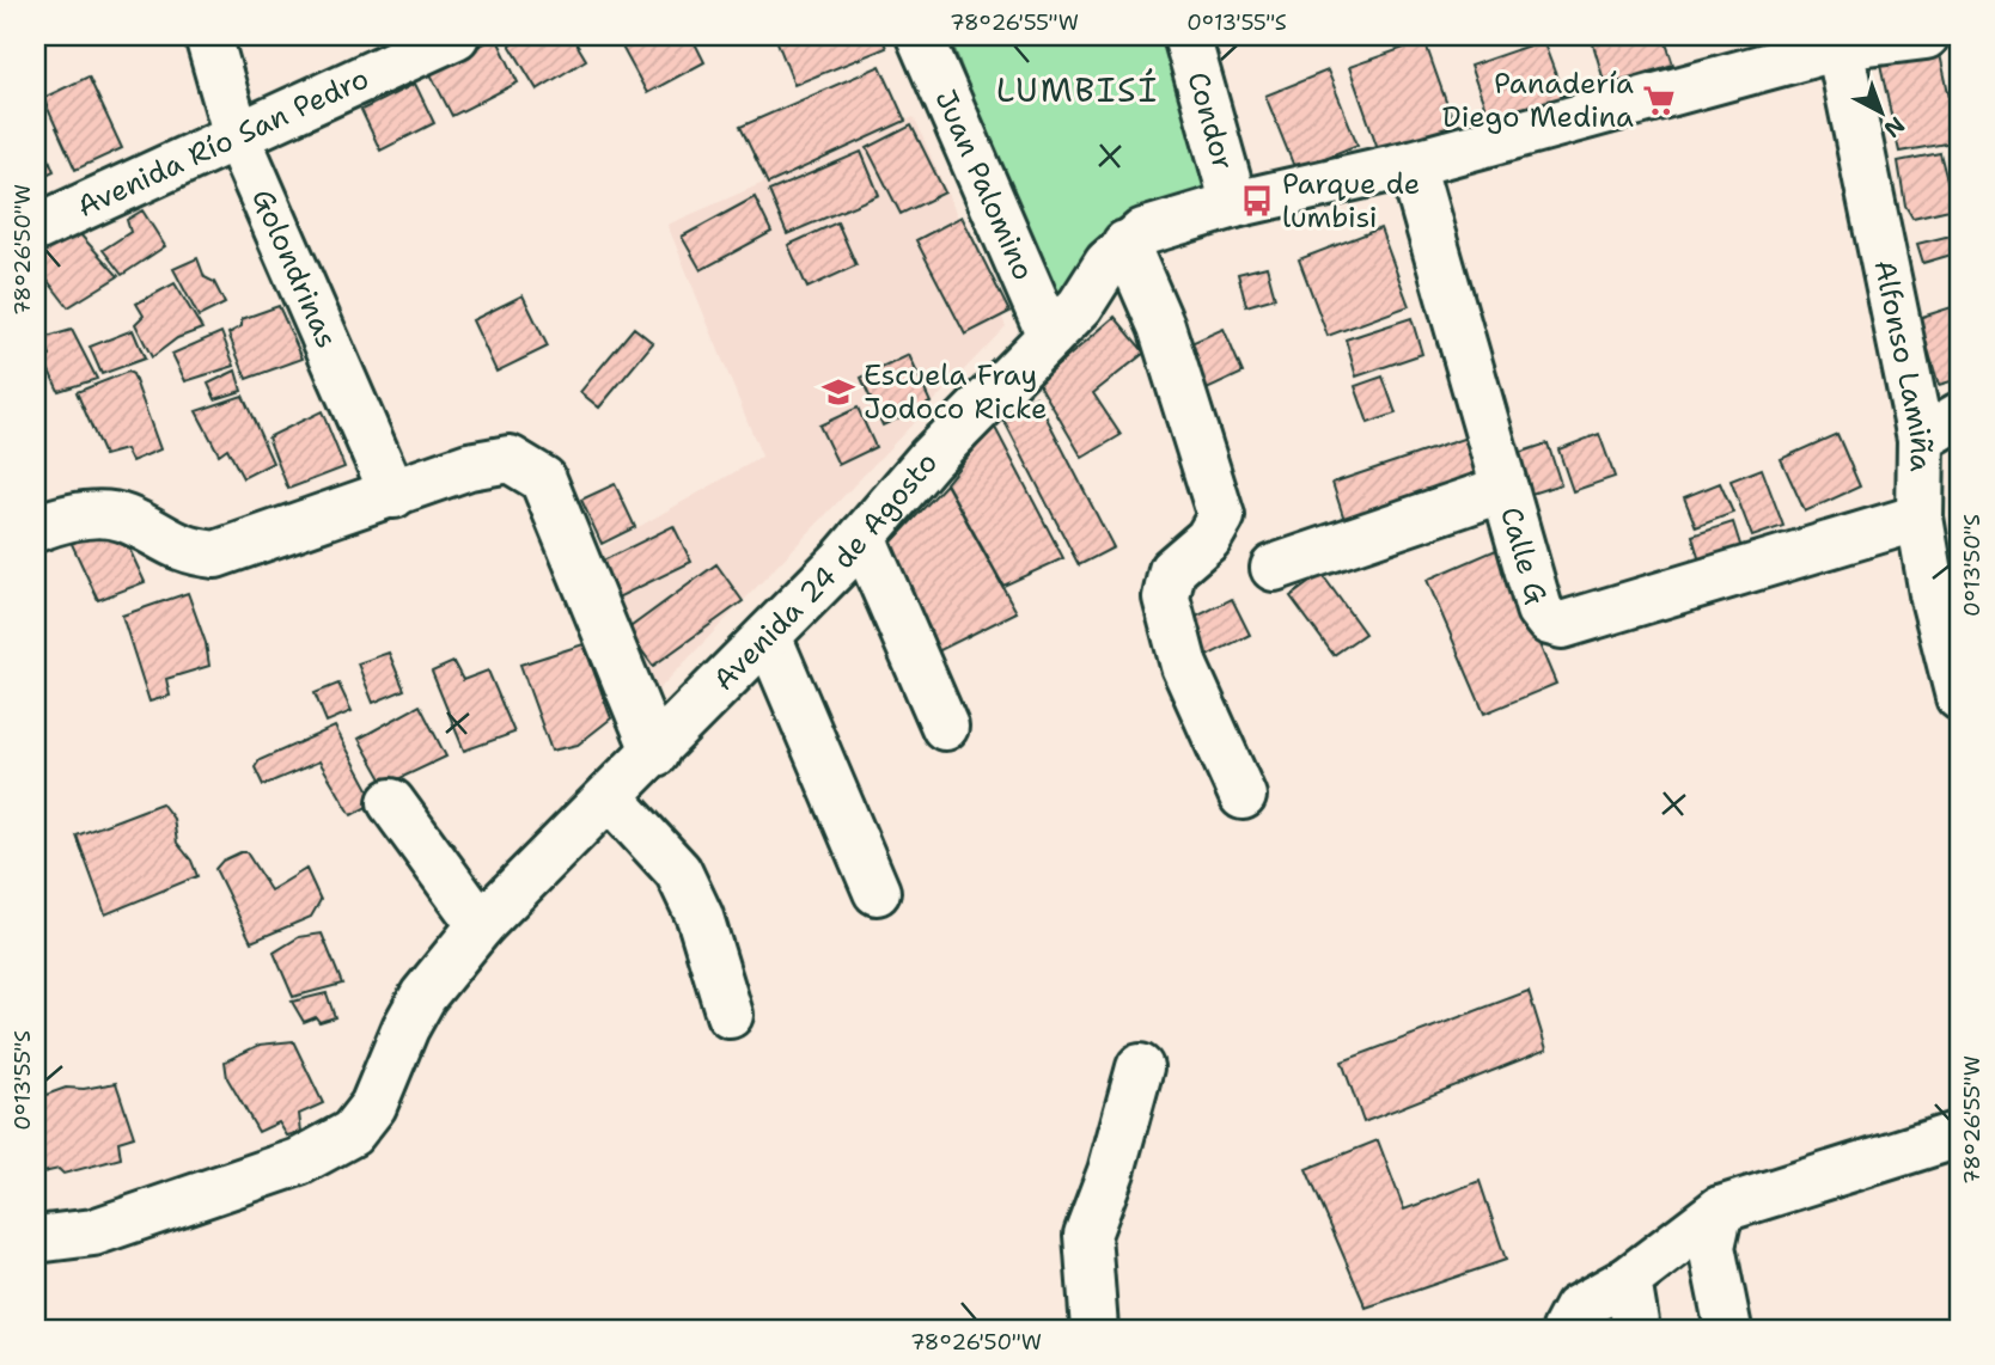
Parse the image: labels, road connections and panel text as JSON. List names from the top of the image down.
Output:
{
  "streets": {
    "street": [
      "Condor",
      "Avenida Río San Pedro",
      "Juan Palomino",
      "Golondrinas",
      "Alfonso Lamiña",
      "Calle G",
      "Avenida 24 de Agosto"
    ]
  },
  "crossings": [
    ["Condor", "Avenida 24 de Agosto"],
    ["Avenida Río San Pedro", "Golondrinas"],
    ["Juan Palomino", "Avenida 24 de Agosto"],
    ["Alfonso Lamiña", "Calle G"],
    ["Alfonso Lamiña", "Avenida 24 de Agosto"],
    ["Calle G", "Avenida 24 de Agosto"]
  ],
  "districts": ["LUMBISÍ"],
  "places": {
    "supermarket": ["Panadería Diego Medina"],
    "bus stop": ["Parque de lumbisi"],
    "school or university": ["Escuela Fray Jodoco Ricke"]
  },
  "north": "bottom right",
  "coordinates": [
    "78°26'55\"W",
    "0°13'55\"S",
    "78°26'50\"W",
    "0°13'50\"S"
  ]
}
